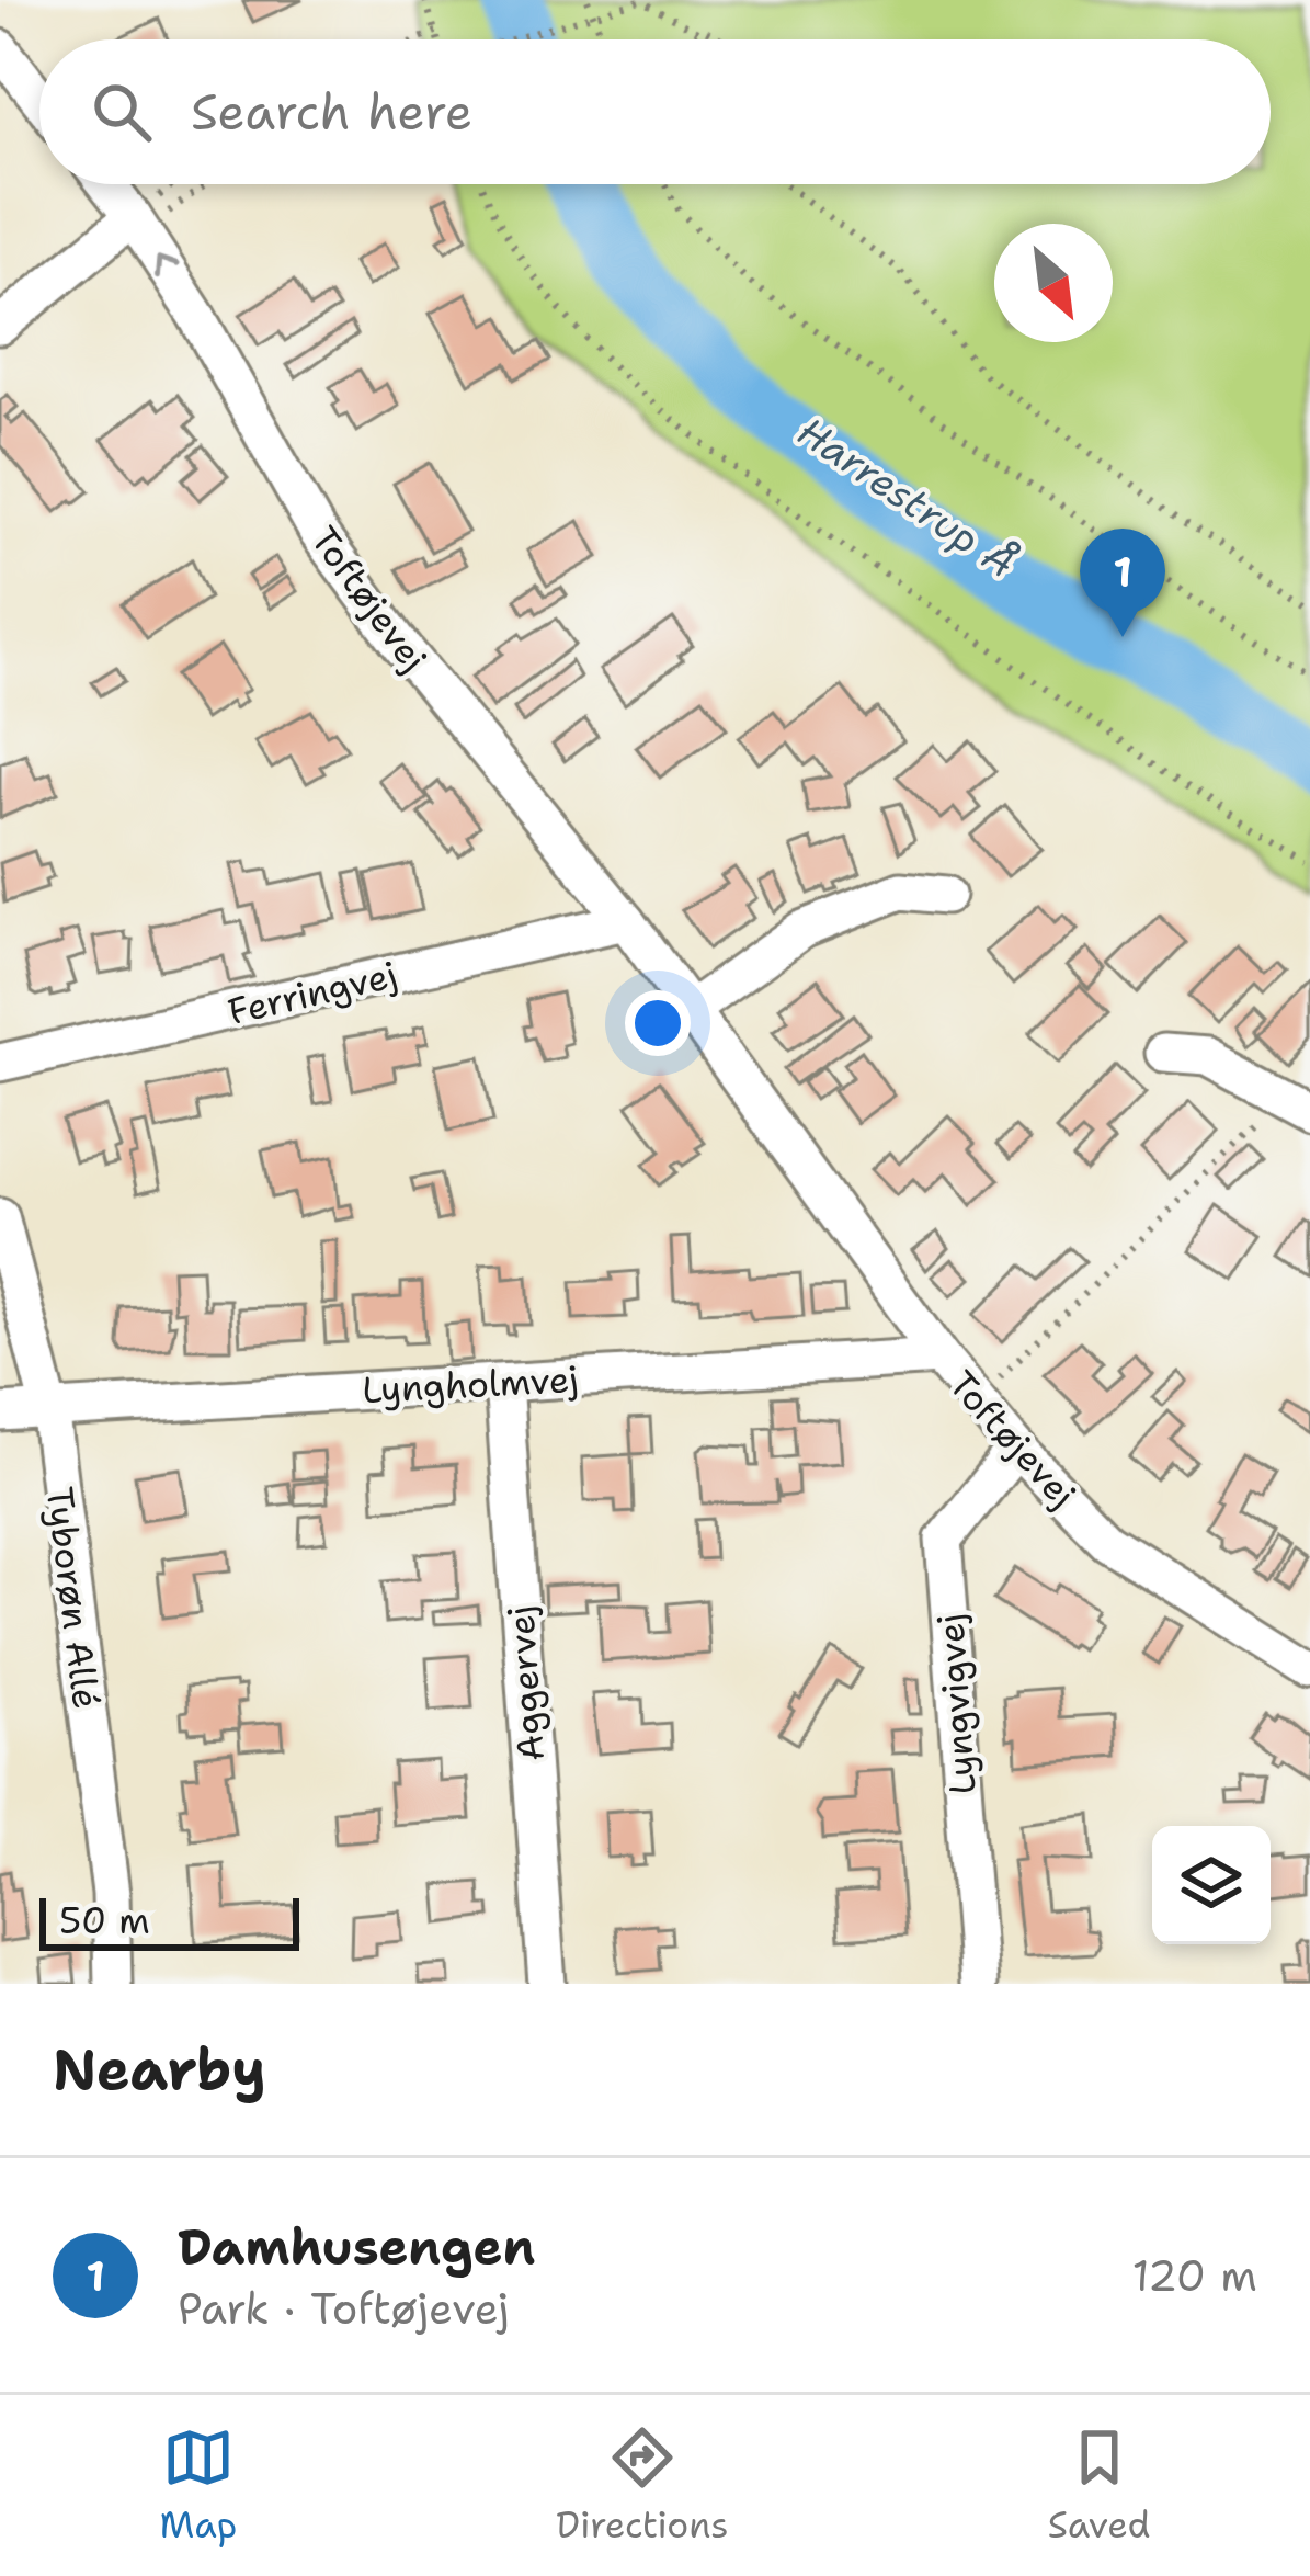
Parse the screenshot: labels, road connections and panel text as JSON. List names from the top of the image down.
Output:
{
  "streets": {
    "street": [
      "Toftøjevej",
      "Ferringvej",
      "Lyngholmvej",
      "Tyborøn Allé",
      "Aggervej",
      "Lyngvigvej"
    ]
  },
  "crossings": [
    ["Toftøjevej", "Ferringvej"],
    ["Toftøjevej", "Lyngholmvej"],
    ["Toftøjevej", "Lyngvigvej"],
    ["Lyngholmvej", "Tyborøn Allé"],
    ["Lyngholmvej", "Aggervej"]
  ],
  "one_way": ["Toftøjevej"],
  "water": ["Harrestrup Å"],
  "scale_bar": "50 m",
  "north": "bottom right",
  "page": {
    "search": "Search here",
    "pins": "1",
    "scale": "50 m",
    "heading": "Nearby",
    "list": [
      {
        "mark": "1",
        "name": "Damhusengen",
        "note": "Park · Toftøjevej",
        "value": "120 m"
      }
    ],
    "nav": ["Map", "Directions", "Saved"]
  }
}
